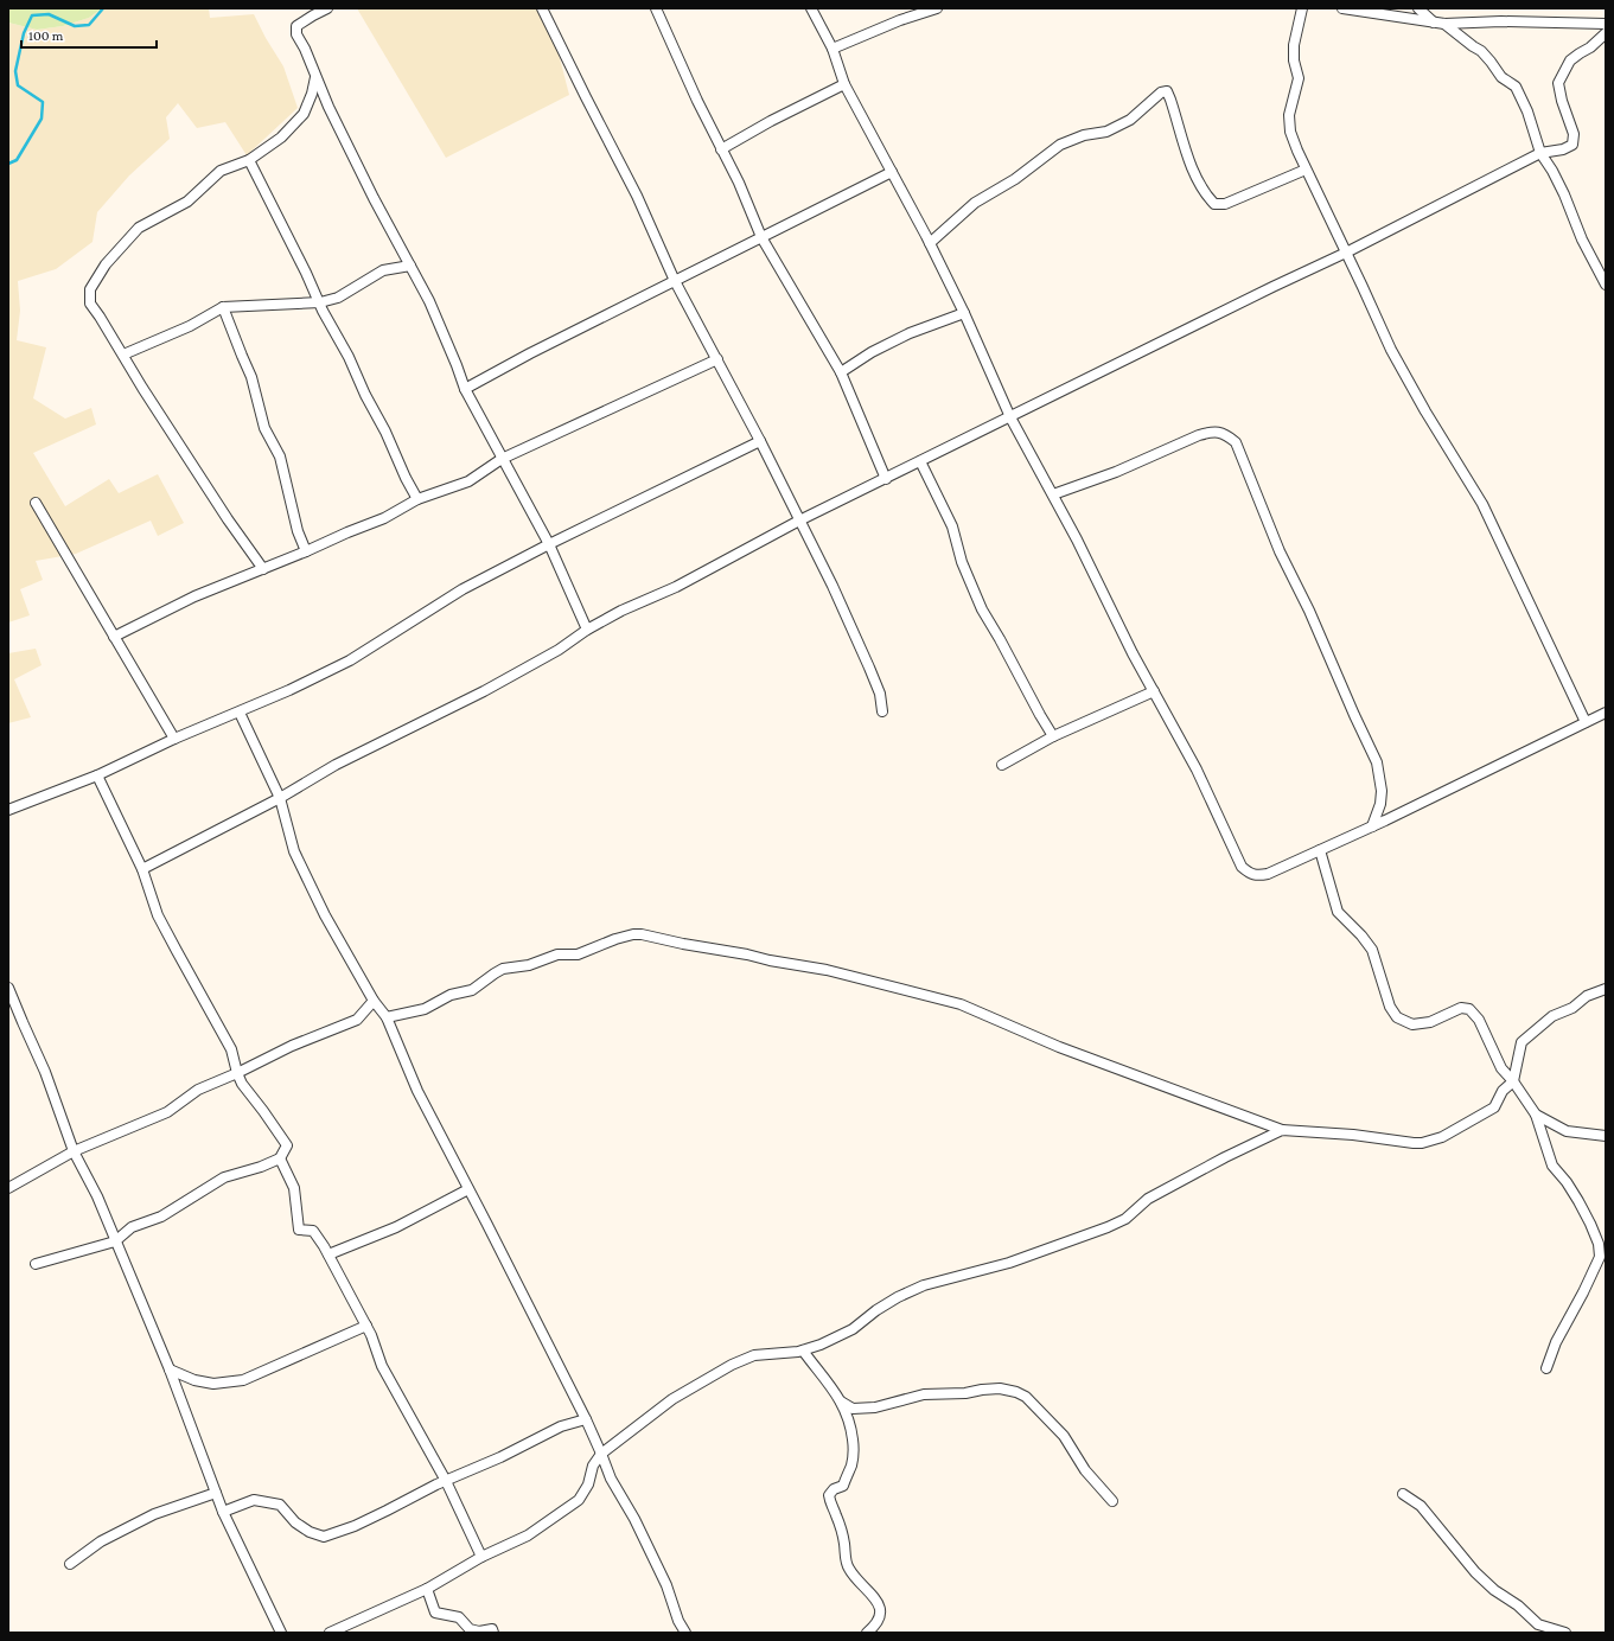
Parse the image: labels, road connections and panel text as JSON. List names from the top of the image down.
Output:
{
  "scale_bar": "100 m"
}
